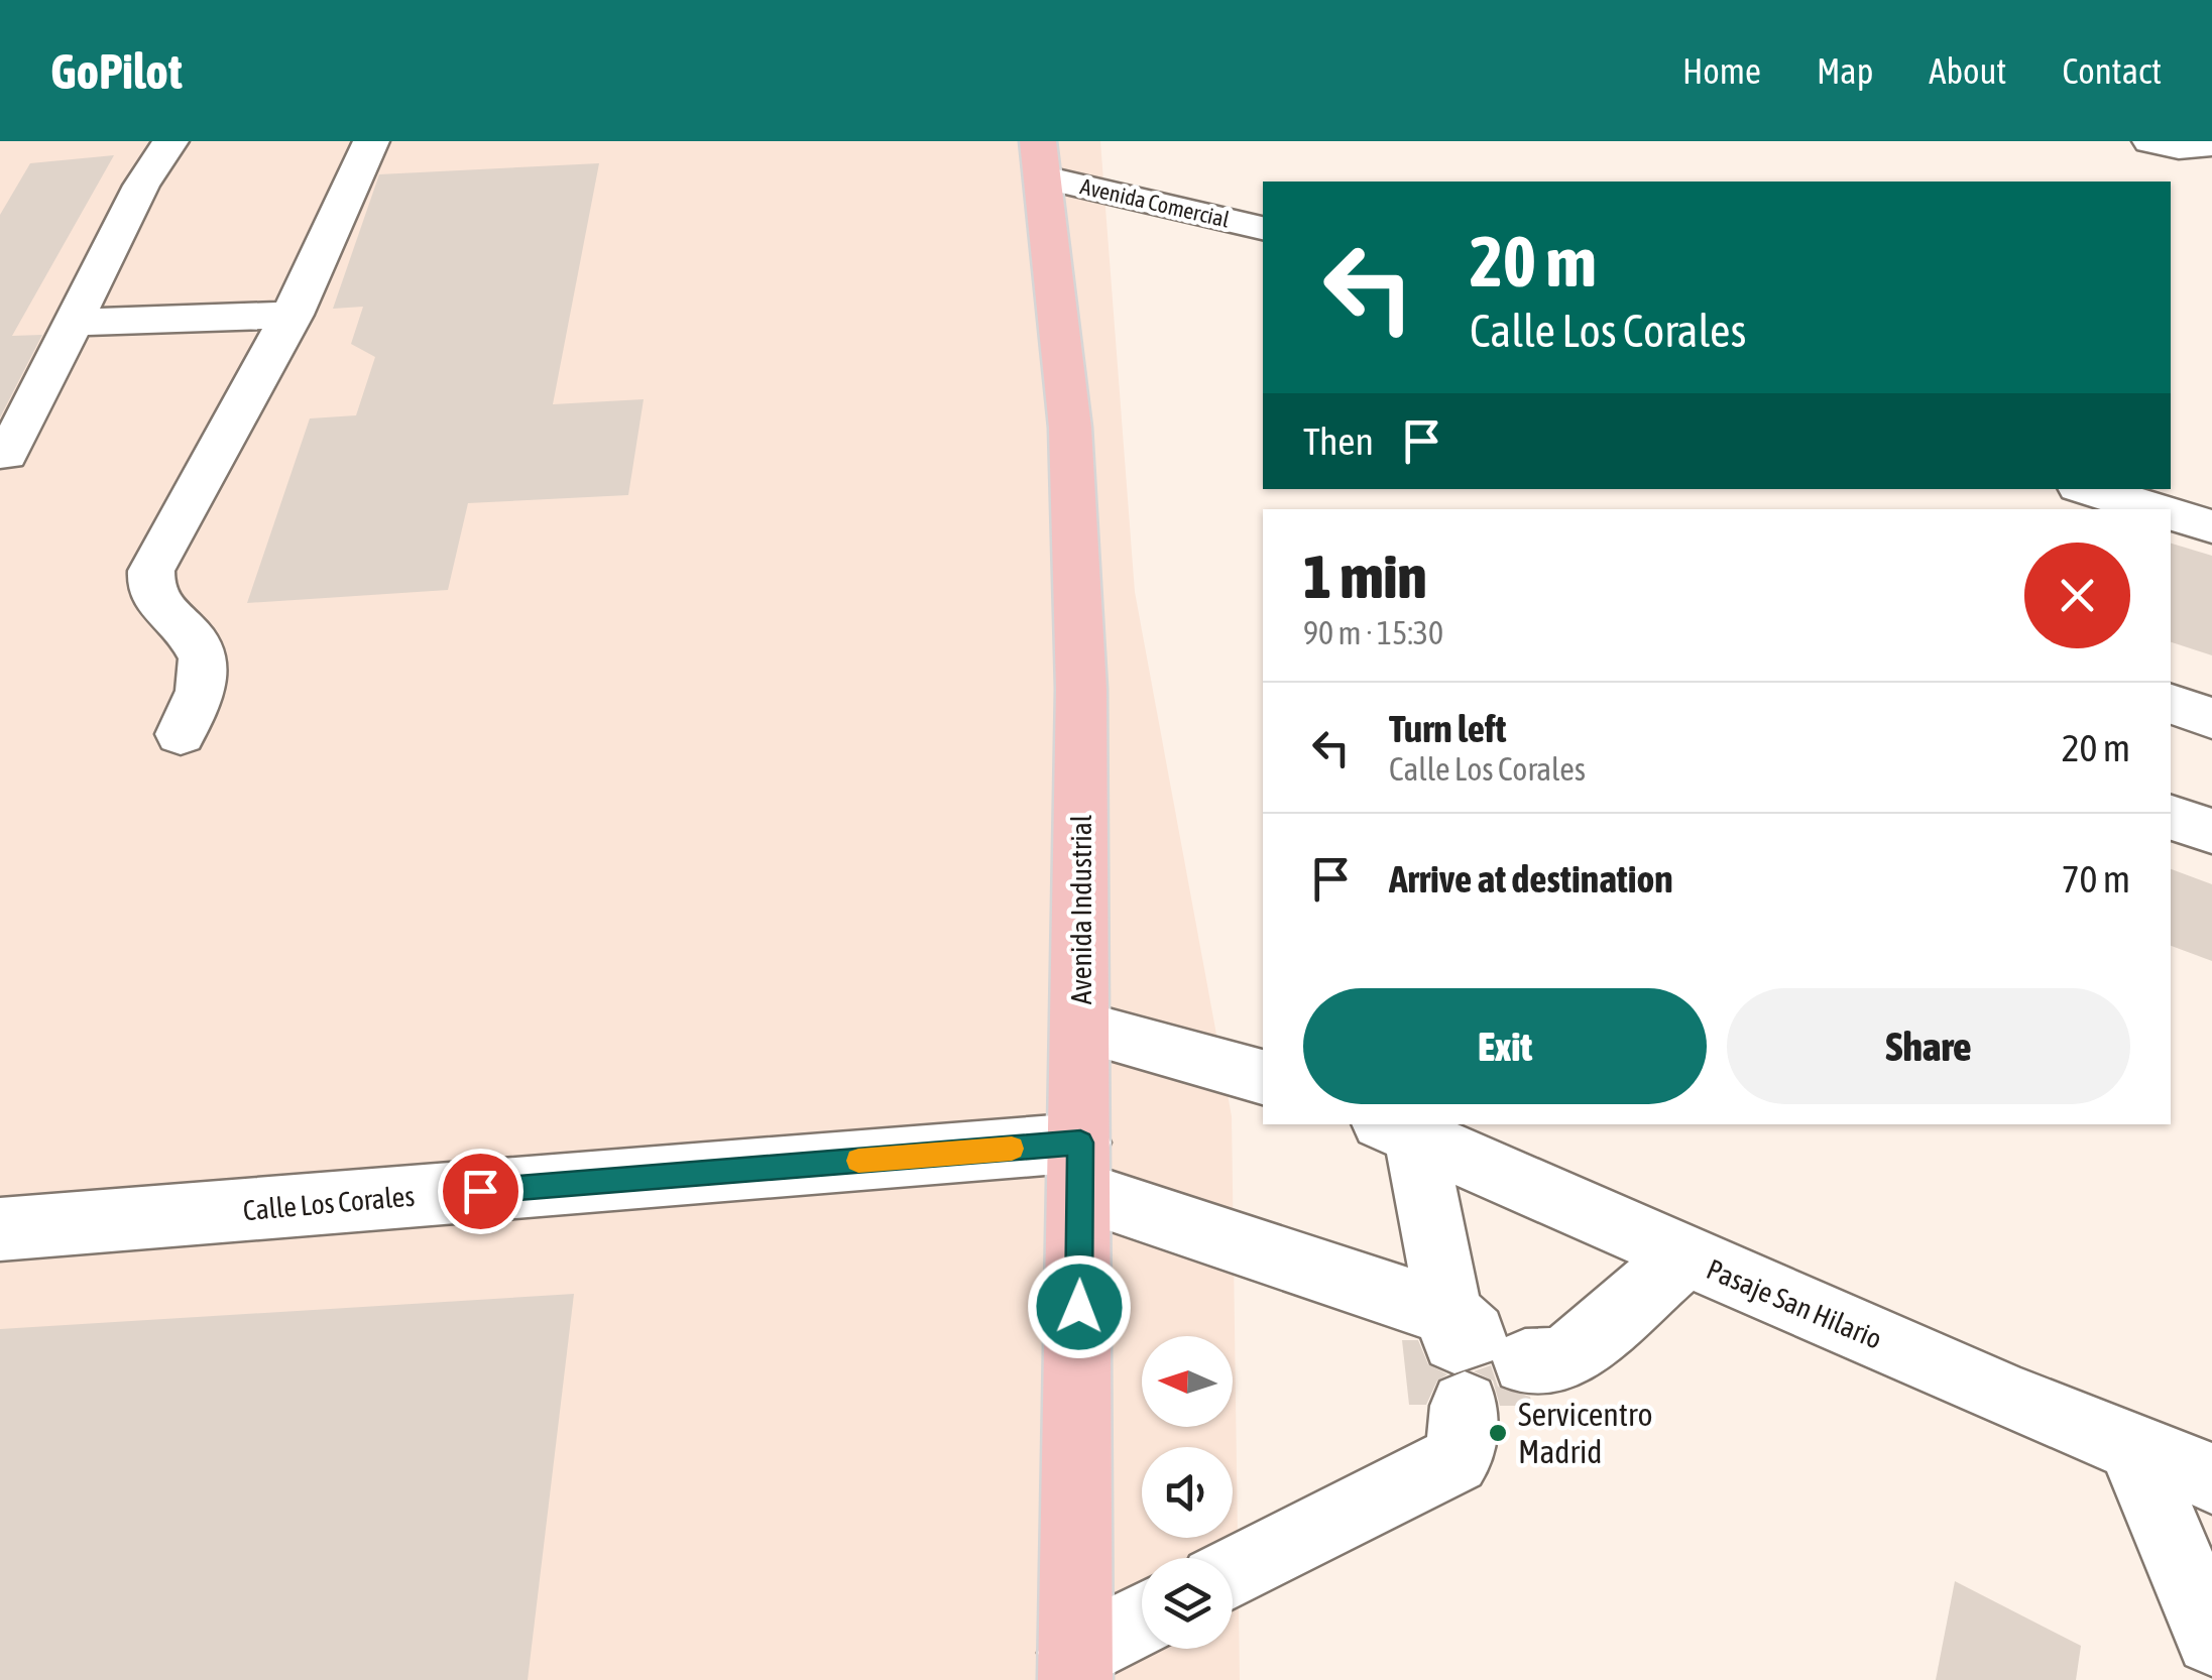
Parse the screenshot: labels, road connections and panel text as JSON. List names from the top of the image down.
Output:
{
  "streets": {
    "main road": ["Avenida Industrial"],
    "street": ["Avenida Comercial", "Calle Los Corales", "Pasaje San Hilario"]
  },
  "crossings": [
    ["Avenida Comercial", "Avenida Industrial"],
    ["Avenida Industrial", "Calle Los Corales"]
  ],
  "places": ["Servicentro Madrid"],
  "north": "left",
  "page": {
    "header": "GoPilot",
    "nav": [
      "Home",
      "Map",
      "About",
      "Contact"
    ],
    "turn": ["20 m", "Calle Los Corales"],
    "then": "Then",
    "heading": ["1 min", "90 m · 15:30"],
    "list": [
      {
        "name": "Turn left",
        "note": "Calle Los Corales",
        "value": "20 m"
      },
      {
        "name": "Arrive at destination",
        "value": "70 m"
      }
    ],
    "buttons": ["Exit", "Share"]
  }
}
